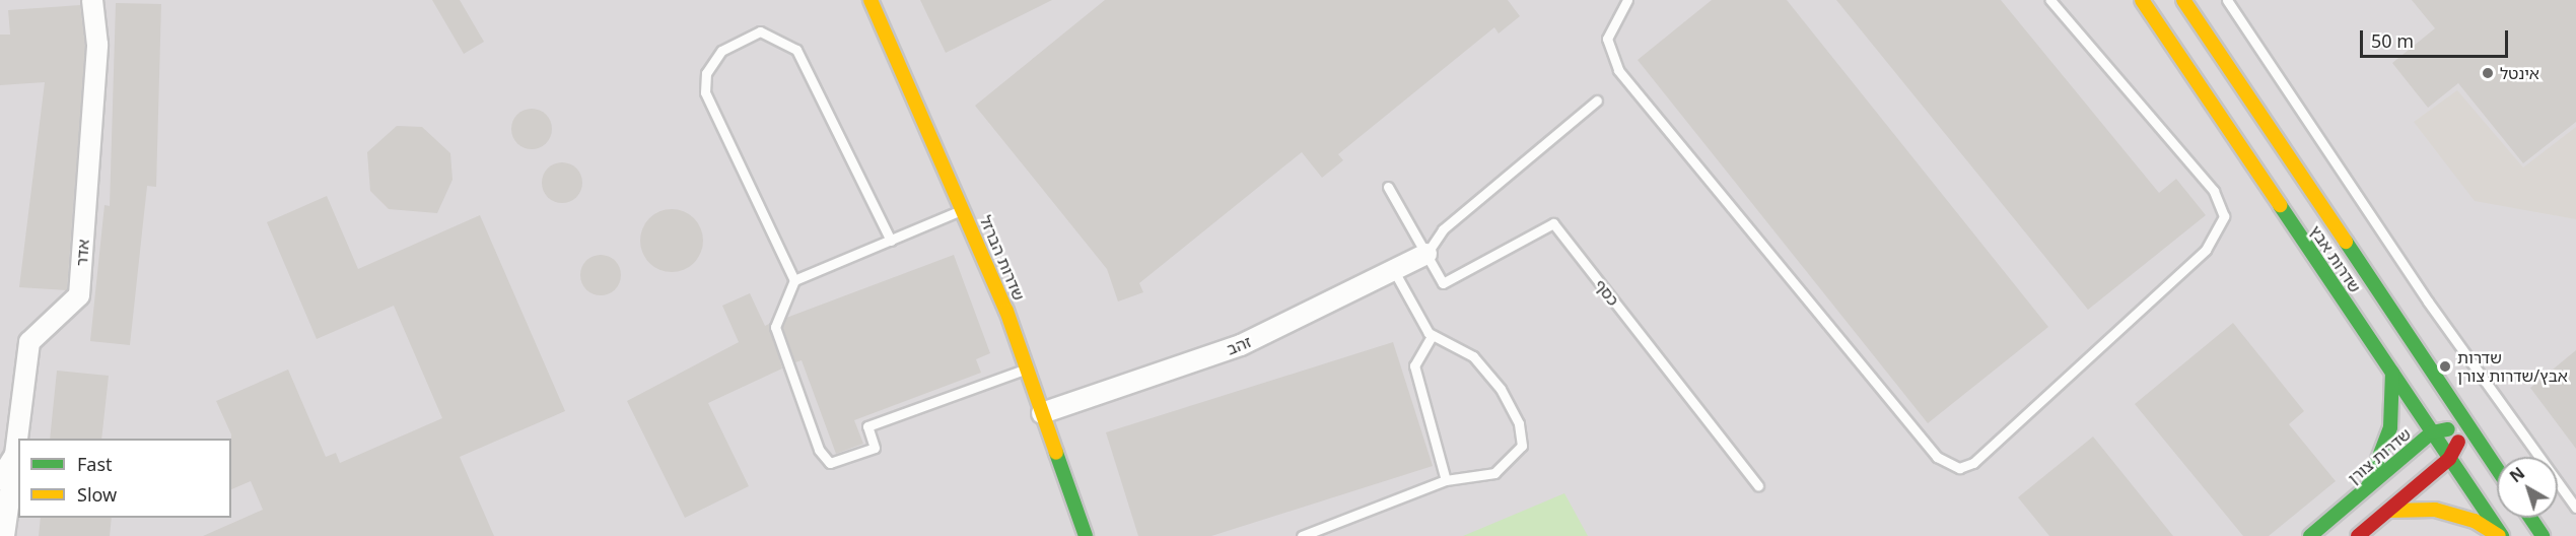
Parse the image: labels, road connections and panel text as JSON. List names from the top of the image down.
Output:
{
  "streets": {
    "street": [
      "אדר",
      "שדרות הברזל",
      "שדרות אבץ",
      "זהב",
      "שדרות צורן"
    ],
    "lane": ["כסף"]
  },
  "crossings": [
    ["שדרות הברזל", "זהב"],
    ["שדרות אבץ", "שדרות צורן"],
    ["כסף", "זהב"]
  ],
  "places": ["אינטל", "שדרות אבץ/שדרות צורן"],
  "legend": ["Fast", "Slow"],
  "scale_bar": "50 m",
  "north": "top left"
}
